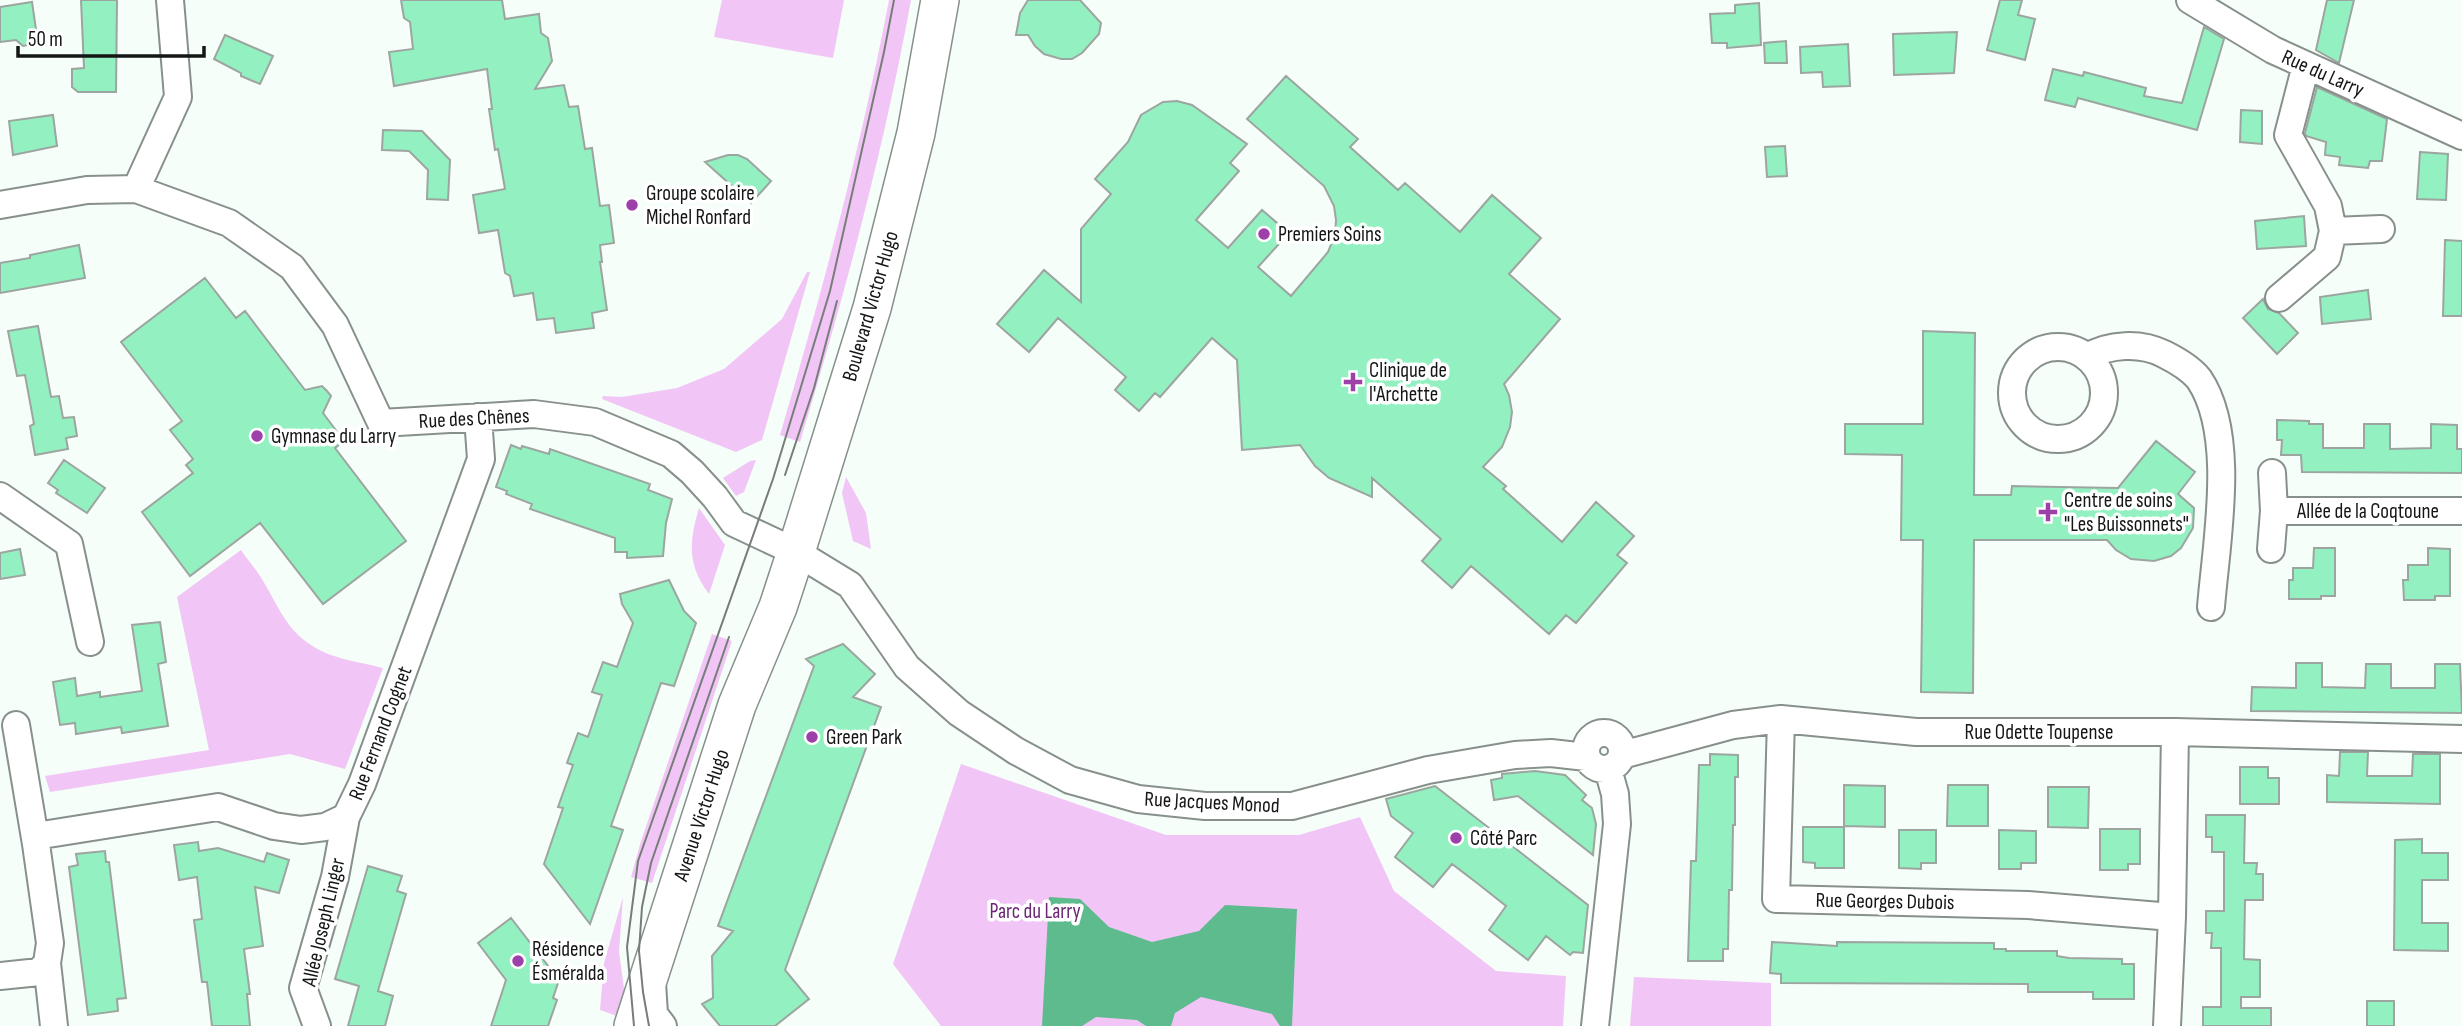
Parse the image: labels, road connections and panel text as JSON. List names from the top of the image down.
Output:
{
  "streets": {
    "main road": ["Boulevard Victor Hugo", "Avenue Victor Hugo"],
    "street": [
      "Rue du Larry",
      "Rue des Chênes",
      "Allée de la Coqtoune",
      "Rue Odette Toupense",
      "Rue Fernand Cognet",
      "Rue Jacques Monod",
      "Rue Georges Dubois",
      "Allée Joseph Linger"
    ]
  },
  "crossings": [
    ["Boulevard Victor Hugo", "Rue des Chênes"],
    ["Boulevard Victor Hugo", "Rue Jacques Monod"],
    ["Boulevard Victor Hugo", "Avenue Victor Hugo"],
    ["Rue des Chênes", "Rue Fernand Cognet"],
    ["Rue des Chênes", "Rue Jacques Monod"],
    ["Rue Odette Toupense", "Rue Jacques Monod"],
    ["Rue Odette Toupense", "Rue Georges Dubois"],
    ["Rue Fernand Cognet", "Allée Joseph Linger"]
  ],
  "parks": ["Parc du Larry"],
  "places": {
    "other": [
      "Groupe scolaire Michel Ronfard",
      "Premiers Soins",
      "Gymnase du Larry",
      "Green Park",
      "Côté Parc",
      "Résidence Ésméralda"
    ],
    "health": ["Clinique de l'Archette", "Centre de soins \"Les Buissonnets\""]
  },
  "scale_bar": "50 m"
}
